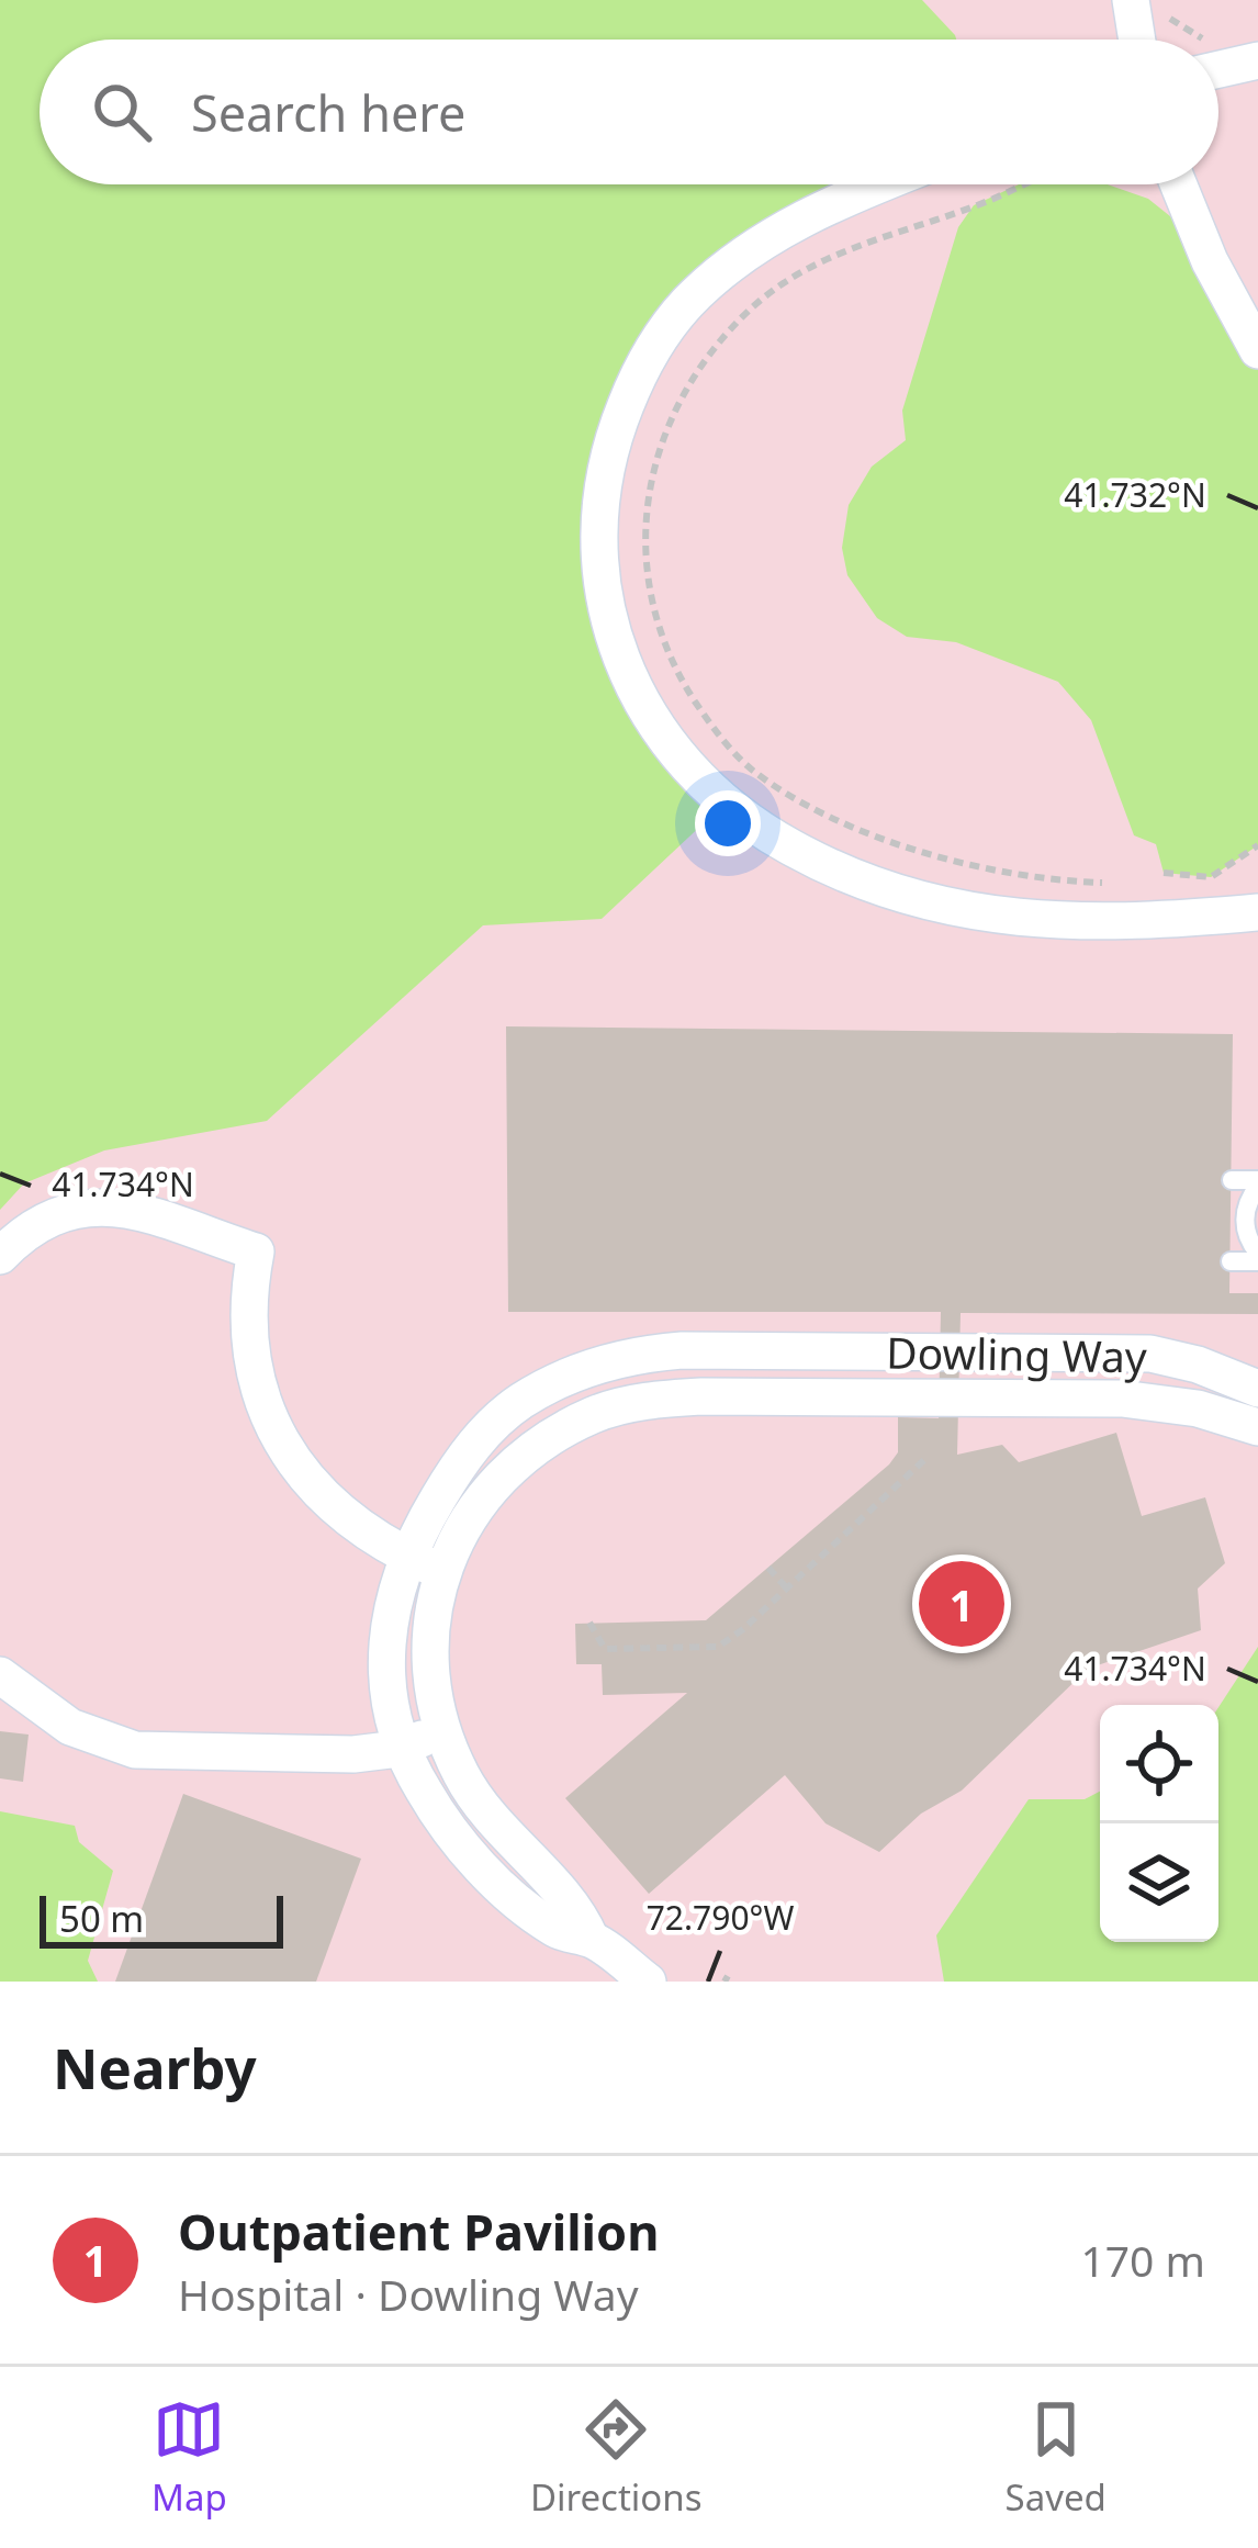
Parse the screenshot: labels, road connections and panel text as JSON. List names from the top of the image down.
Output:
{
  "streets": {
    "street": ["Dowling Way"]
  },
  "scale_bar": "50 m",
  "page": {
    "search": "Search here",
    "pins": "1",
    "scale": "50 m",
    "heading": "Nearby",
    "list": [
      {
        "mark": "1",
        "name": "Outpatient Pavilion",
        "note": "Hospital · Dowling Way",
        "value": "170 m"
      }
    ],
    "nav": ["Map", "Directions", "Saved"]
  },
  "coordinates": ["41.732°N", "41.734°N", "72.790°W"]
}
